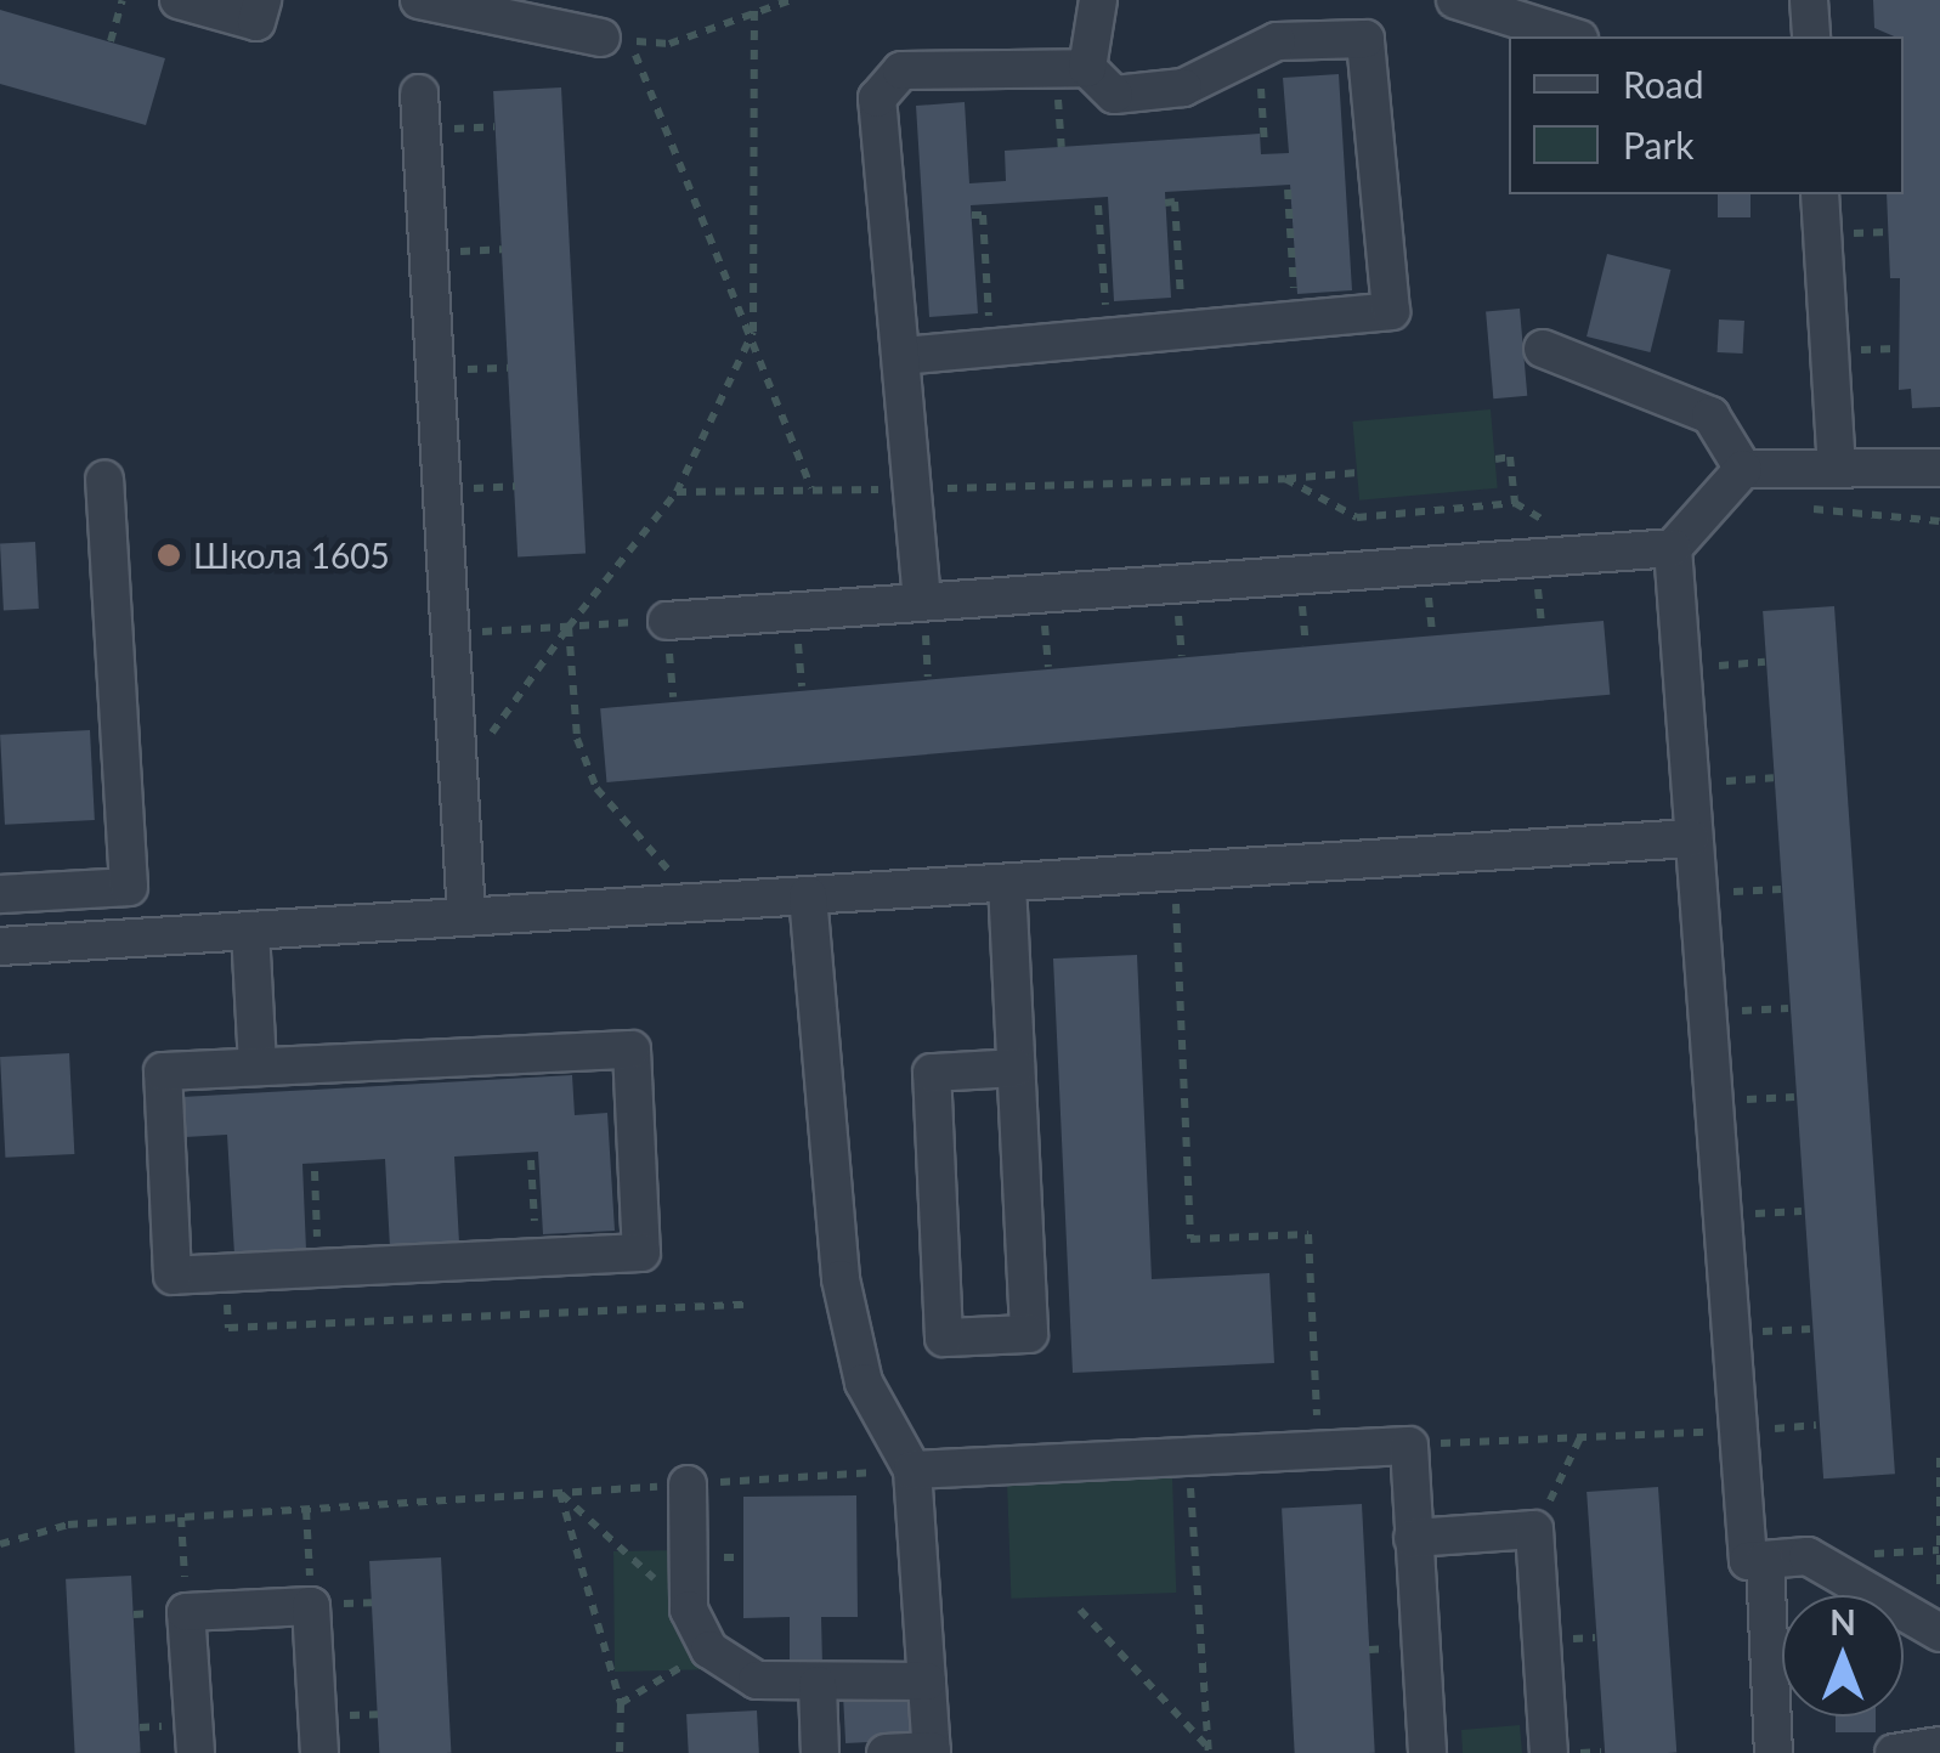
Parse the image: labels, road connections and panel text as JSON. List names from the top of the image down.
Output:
{
  "places": ["Школа 1605"],
  "legend": ["Road", "Park"],
  "north": "top"
}
